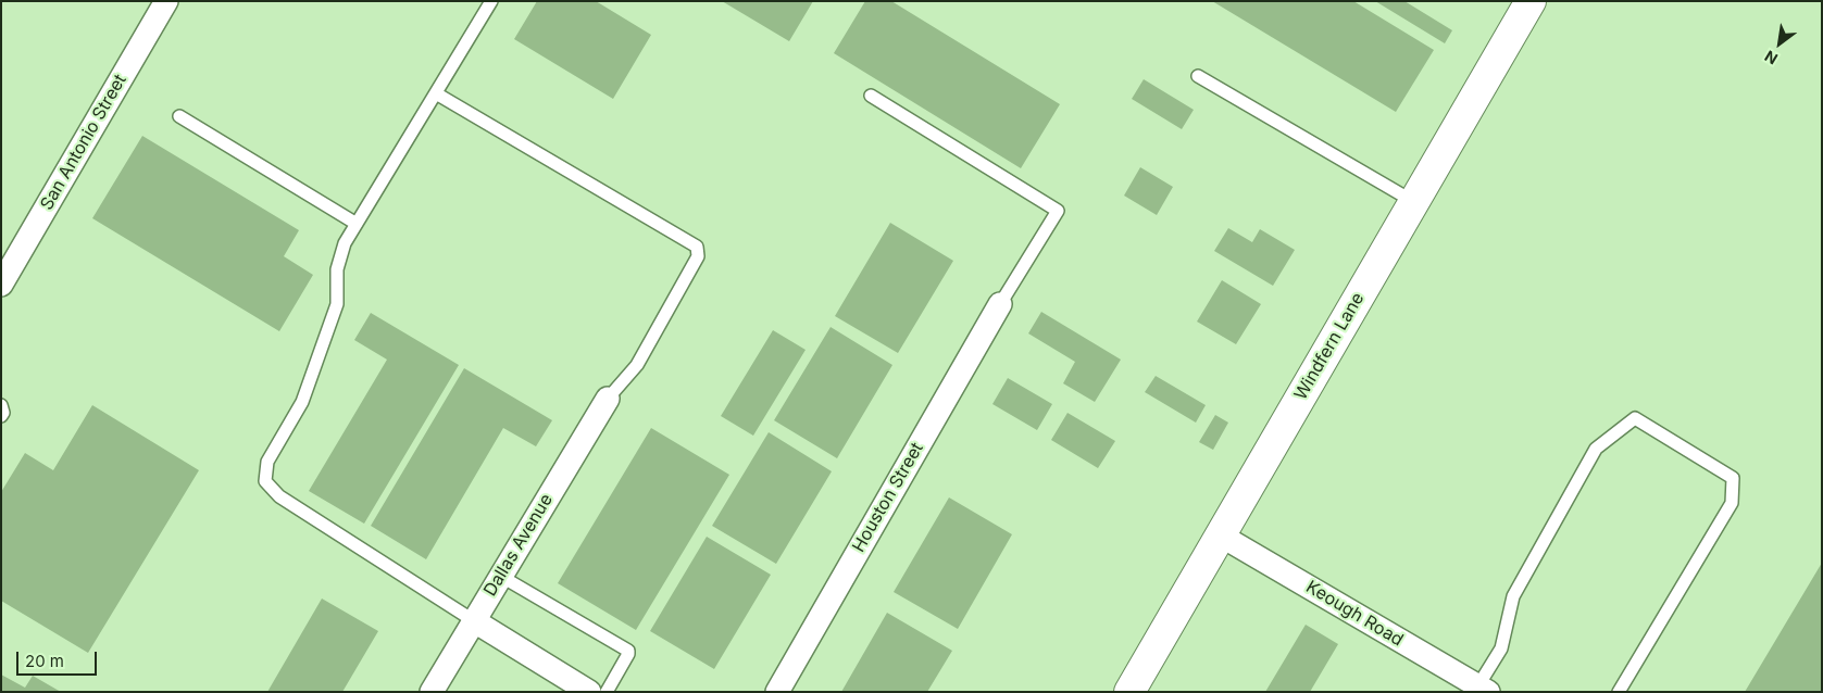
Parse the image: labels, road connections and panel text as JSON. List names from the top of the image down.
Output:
{
  "streets": {
    "street": [
      "San Antonio Street",
      "Windfern Lane",
      "Houston Street",
      "Dallas Avenue",
      "Keough Road"
    ]
  },
  "crossings": [
    ["Windfern Lane", "Keough Road"]
  ],
  "scale_bar": "20 m",
  "north": "bottom left"
}
